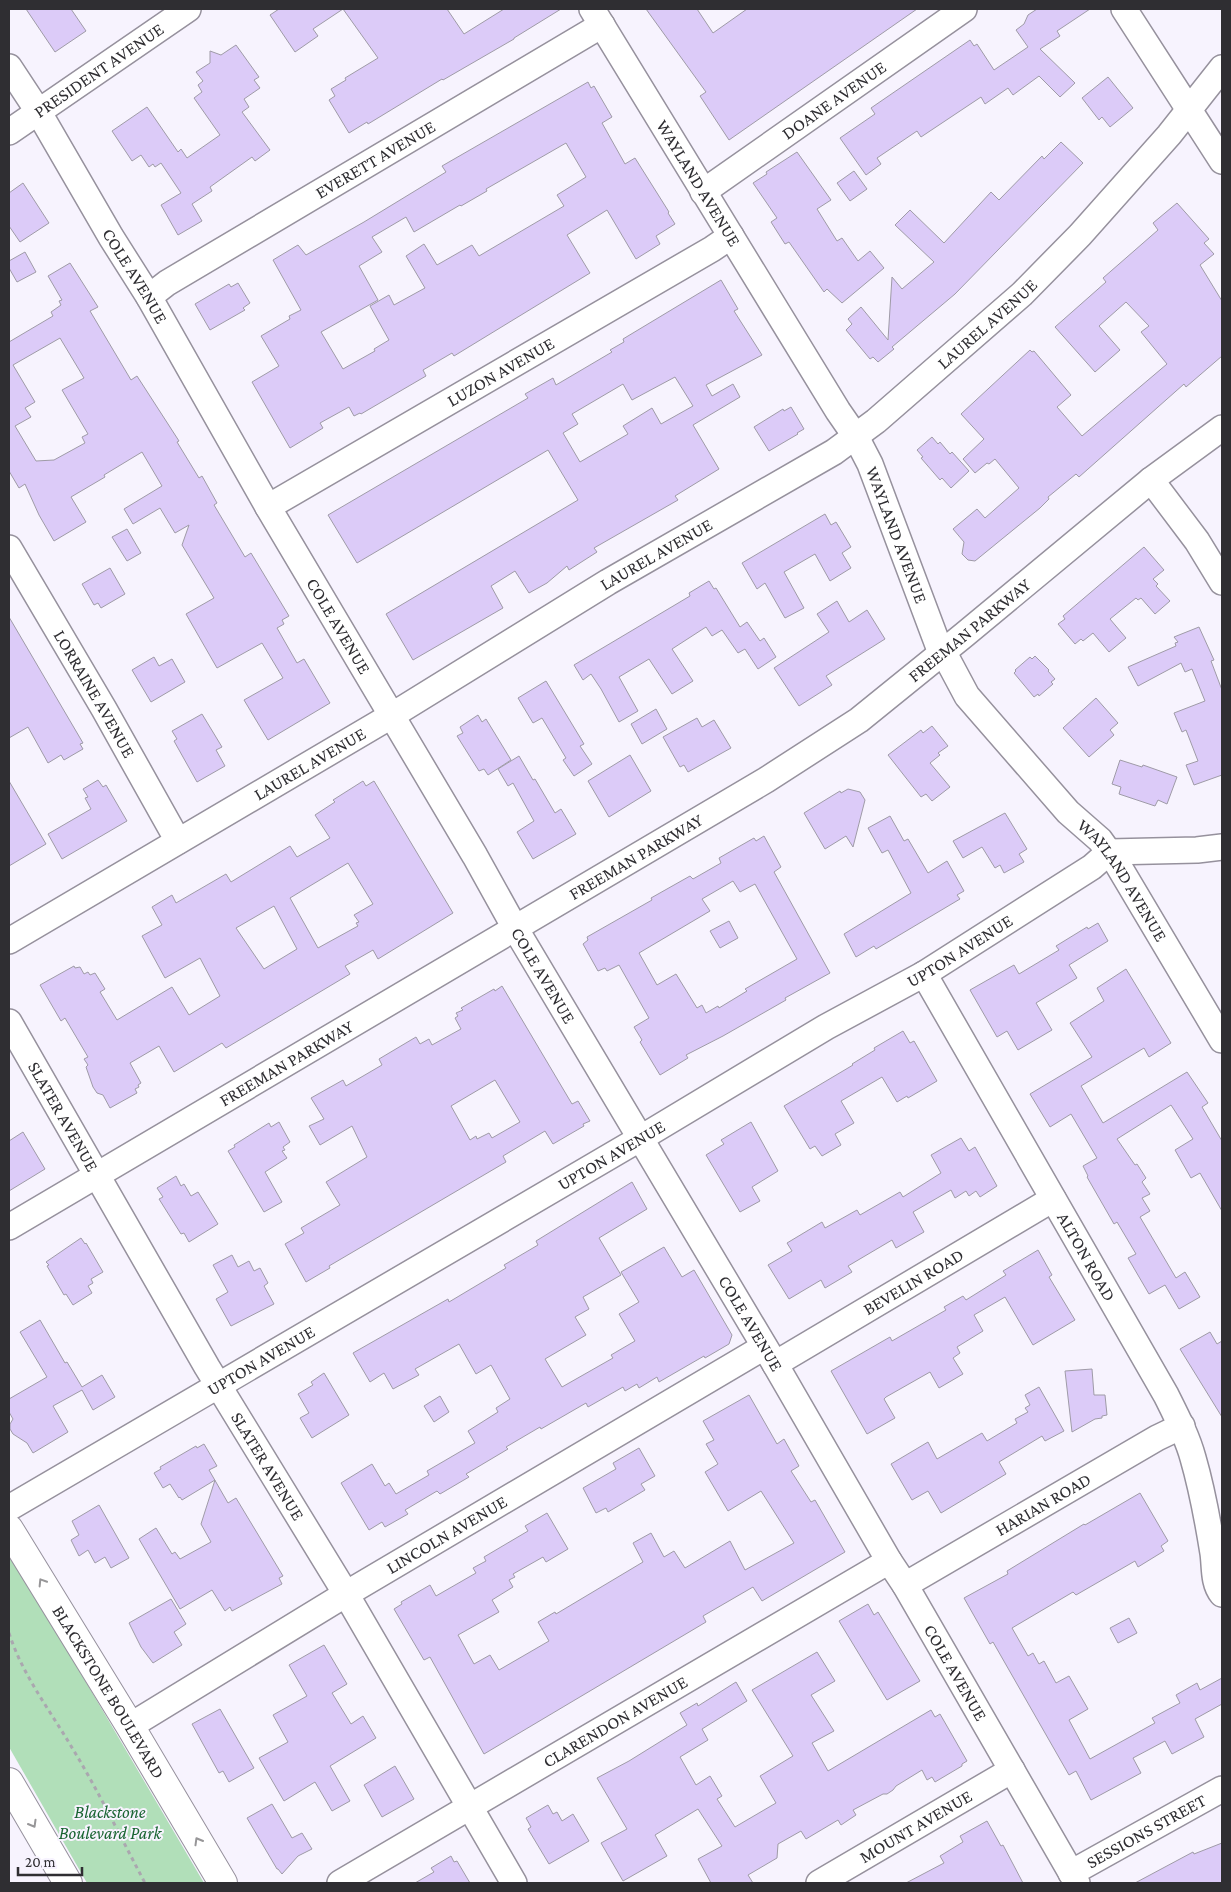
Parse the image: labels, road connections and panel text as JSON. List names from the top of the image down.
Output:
{
  "streets": {
    "main road": ["BLACKSTONE BOULEVARD"],
    "street": [
      "PRESIDENT AVENUE",
      "DOANE AVENUE",
      "EVERETT AVENUE",
      "WAYLAND AVENUE",
      "COLE AVENUE",
      "LAUREL AVENUE",
      "LUZON AVENUE",
      "FREEMAN PARKWAY",
      "LORRAINE AVENUE",
      "UPTON AVENUE",
      "SLATER AVENUE",
      "ALTON ROAD",
      "BEVELIN ROAD",
      "HARIAN ROAD",
      "LINCOLN AVENUE",
      "CLARENDON AVENUE",
      "MOUNT AVENUE",
      "SESSIONS STREET"
    ]
  },
  "crossings": [
    ["PRESIDENT AVENUE", "COLE AVENUE"],
    ["DOANE AVENUE", "WAYLAND AVENUE"],
    ["EVERETT AVENUE", "WAYLAND AVENUE"],
    ["EVERETT AVENUE", "COLE AVENUE"],
    ["WAYLAND AVENUE", "LAUREL AVENUE"],
    ["WAYLAND AVENUE", "LUZON AVENUE"],
    ["WAYLAND AVENUE", "FREEMAN PARKWAY"],
    ["WAYLAND AVENUE", "UPTON AVENUE"],
    ["COLE AVENUE", "LAUREL AVENUE"],
    ["COLE AVENUE", "LUZON AVENUE"],
    ["COLE AVENUE", "FREEMAN PARKWAY"],
    ["COLE AVENUE", "UPTON AVENUE"],
    ["COLE AVENUE", "BEVELIN ROAD"],
    ["COLE AVENUE", "HARIAN ROAD"],
    ["COLE AVENUE", "LINCOLN AVENUE"],
    ["COLE AVENUE", "CLARENDON AVENUE"],
    ["COLE AVENUE", "MOUNT AVENUE"],
    ["COLE AVENUE", "SESSIONS STREET"],
    ["LAUREL AVENUE", "LORRAINE AVENUE"],
    ["FREEMAN PARKWAY", "SLATER AVENUE"],
    ["UPTON AVENUE", "SLATER AVENUE"],
    ["UPTON AVENUE", "ALTON ROAD"],
    ["SLATER AVENUE", "LINCOLN AVENUE"],
    ["SLATER AVENUE", "CLARENDON AVENUE"],
    ["ALTON ROAD", "BEVELIN ROAD"],
    ["ALTON ROAD", "HARIAN ROAD"],
    ["BEVELIN ROAD", "LINCOLN AVENUE"],
    ["LINCOLN AVENUE", "BLACKSTONE BOULEVARD"]
  ],
  "one_way": ["BLACKSTONE BOULEVARD"],
  "parks": ["Blackstone Boulevard Park"],
  "scale_bar": "20 m"
}
